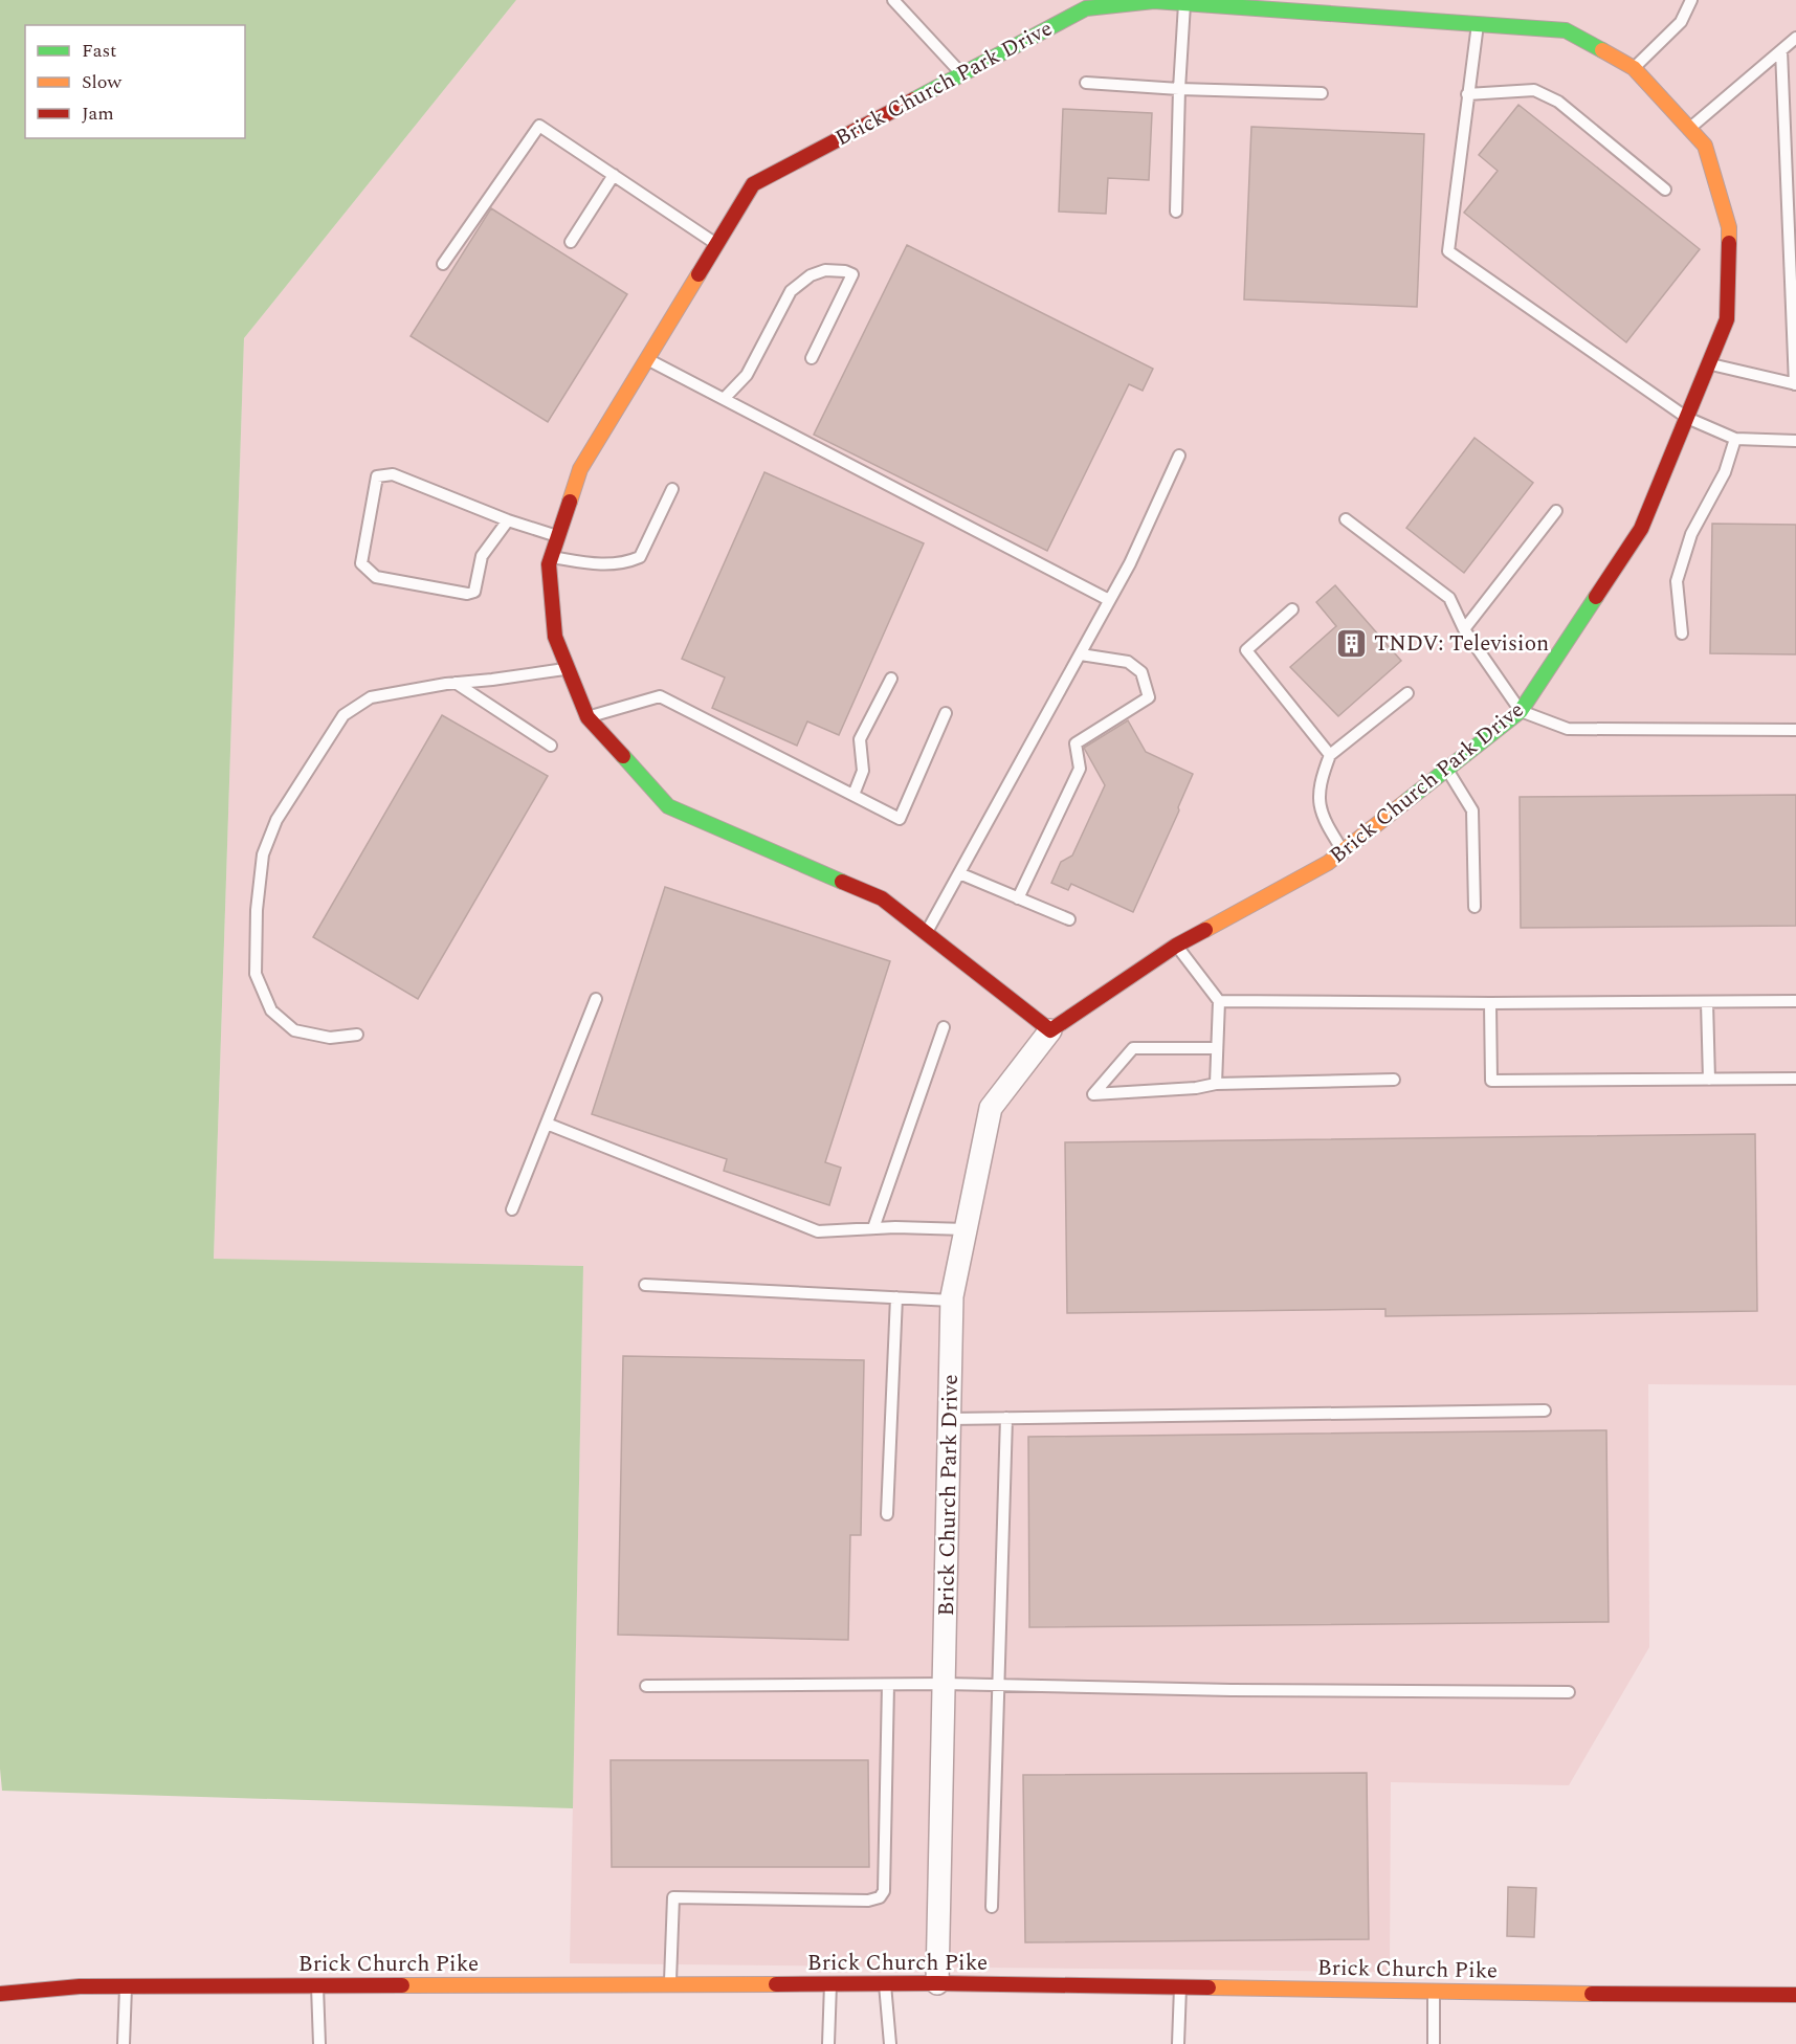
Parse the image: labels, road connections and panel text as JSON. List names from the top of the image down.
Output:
{
  "streets": {
    "street": ["Brick Church Park Drive", "Brick Church Pike"]
  },
  "crossings": [
    ["Brick Church Park Drive", "Brick Church Pike"]
  ],
  "places": {
    "building": ["TNDV: Television"]
  },
  "legend": ["Fast", "Slow", "Jam"]
}
